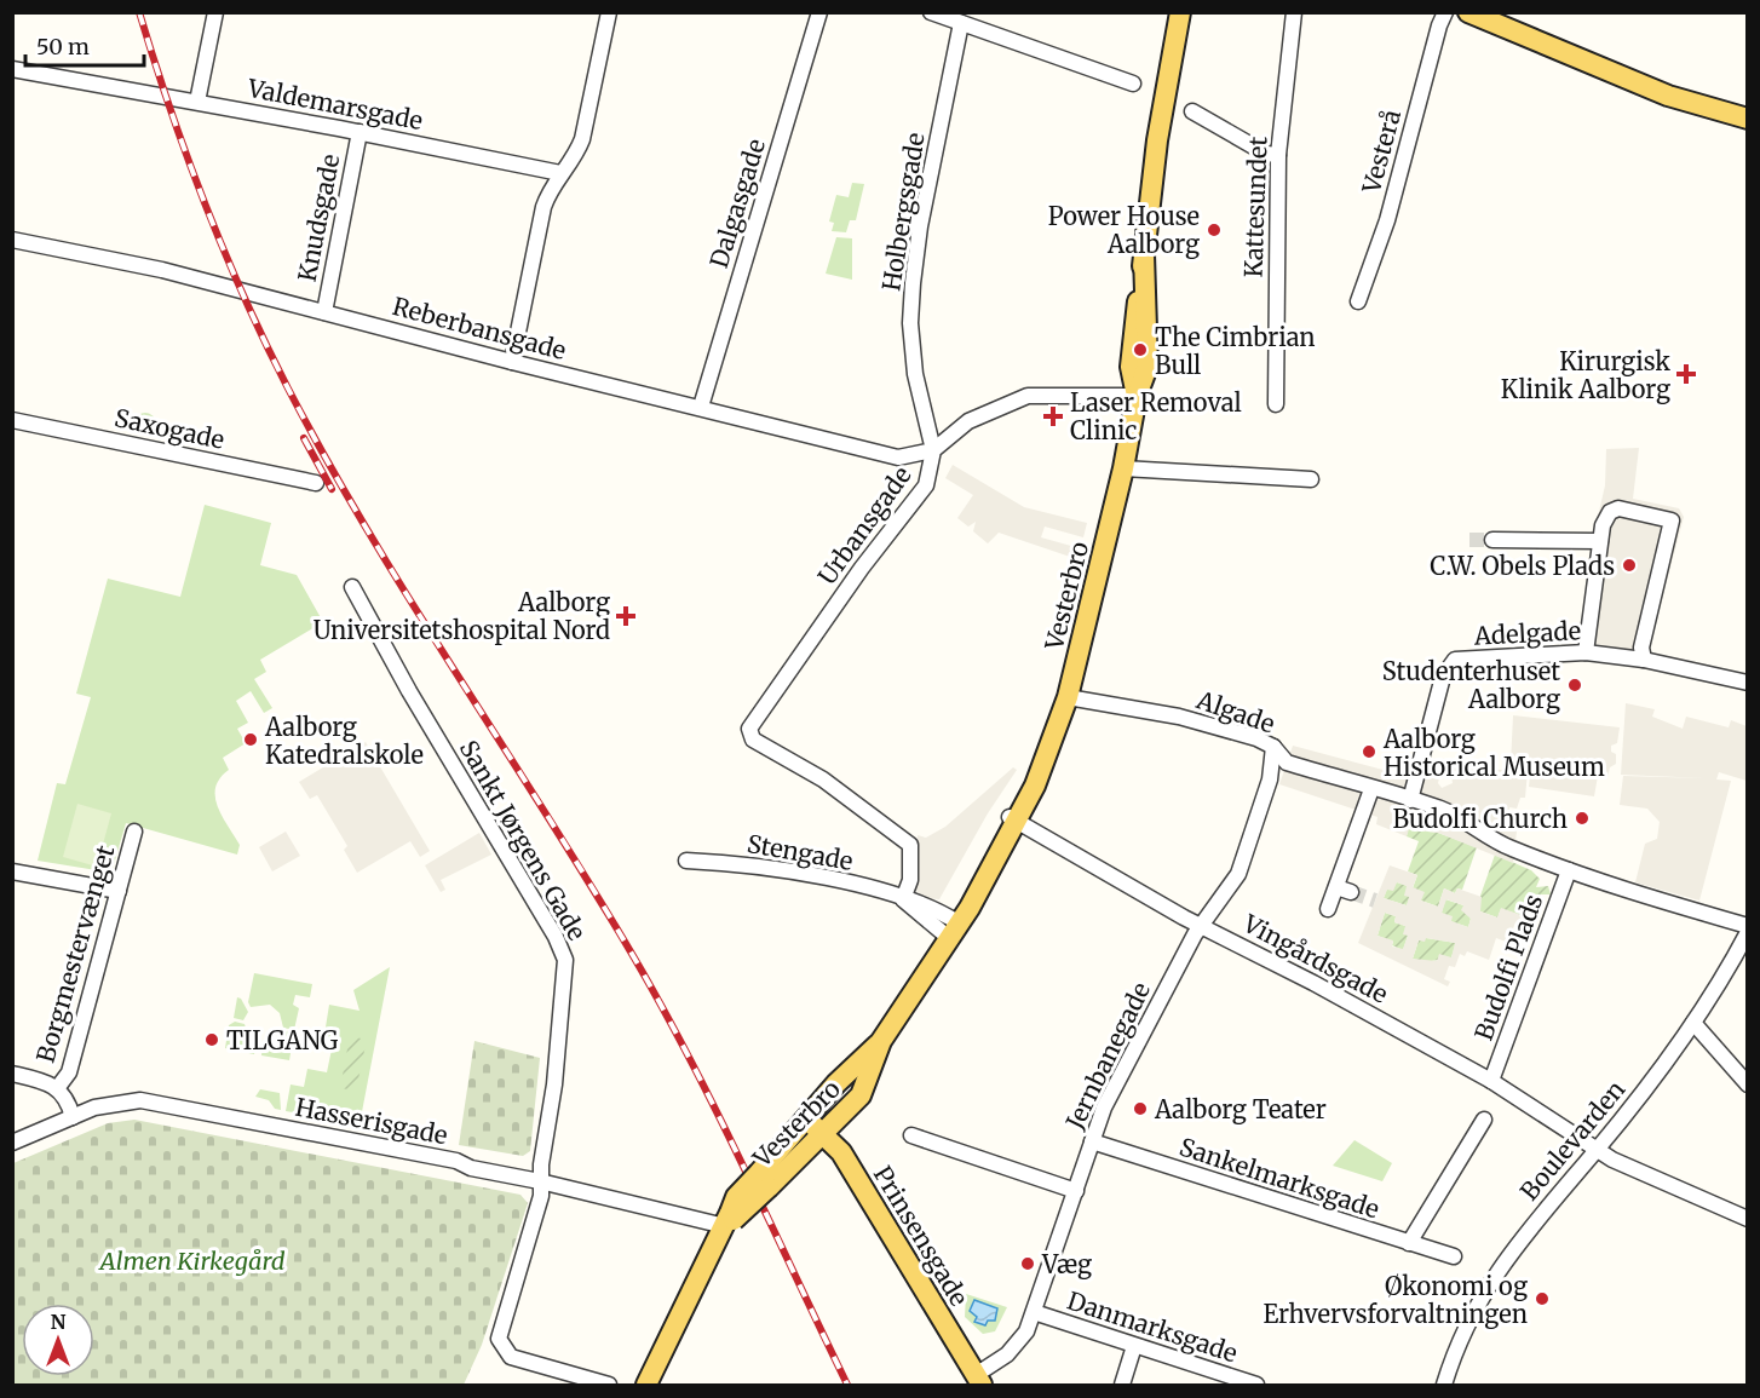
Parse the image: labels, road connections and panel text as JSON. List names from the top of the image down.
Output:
{
  "streets": {
    "main road": ["Vesterbro", "Prinsensgade"],
    "street": [
      "Valdemarsgade",
      "Vesterå",
      "Dalgasgade",
      "Kattesundet",
      "Holbergsgade",
      "Knudsgade",
      "Reberbansgade",
      "Saxogade",
      "Urbansgade",
      "Adelgade",
      "Algade",
      "Sankt Jørgens Gade",
      "Stengade",
      "Borgmestervænget",
      "Vingårdsgade",
      "Budolfi Plads",
      "Jernbanegade",
      "Hasserisgade",
      "Boulevarden",
      "Sankelmarksgade",
      "Danmarksgade"
    ]
  },
  "crossings": [
    ["Valdemarsgade", "Knudsgade"],
    ["Dalgasgade", "Reberbansgade"],
    ["Holbergsgade", "Reberbansgade"],
    ["Holbergsgade", "Urbansgade"],
    ["Knudsgade", "Reberbansgade"],
    ["Reberbansgade", "Urbansgade"],
    ["Urbansgade", "Vesterbro"],
    ["Urbansgade", "Stengade"],
    ["Vesterbro", "Algade"],
    ["Vesterbro", "Stengade"],
    ["Vesterbro", "Vingårdsgade"],
    ["Vesterbro", "Hasserisgade"],
    ["Vesterbro", "Prinsensgade"],
    ["Adelgade", "Algade"],
    ["Algade", "Budolfi Plads"],
    ["Algade", "Jernbanegade"],
    ["Sankt Jørgens Gade", "Hasserisgade"],
    ["Vingårdsgade", "Budolfi Plads"],
    ["Vingårdsgade", "Jernbanegade"],
    ["Vingårdsgade", "Boulevarden"],
    ["Jernbanegade", "Sankelmarksgade"],
    ["Jernbanegade", "Prinsensgade"],
    ["Jernbanegade", "Danmarksgade"]
  ],
  "parks": ["Almen Kirkegård"],
  "places": {
    "other": [
      "Power House Aalborg",
      "The Cimbrian Bull",
      "C.W. Obels Plads",
      "Studenterhuset Aalborg",
      "Aalborg Katedralskole",
      "Aalborg Historical Museum",
      "Budolfi Church",
      "TILGANG",
      "Aalborg Teater",
      "Væg",
      "Økonomi og Erhvervsforvaltningen"
    ],
    "health": ["Kirurgisk Klinik Aalborg", "Laser Removal Clinic", "Aalborg Universitetshospital Nord"]
  },
  "scale_bar": "50 m",
  "north": "top"
}
